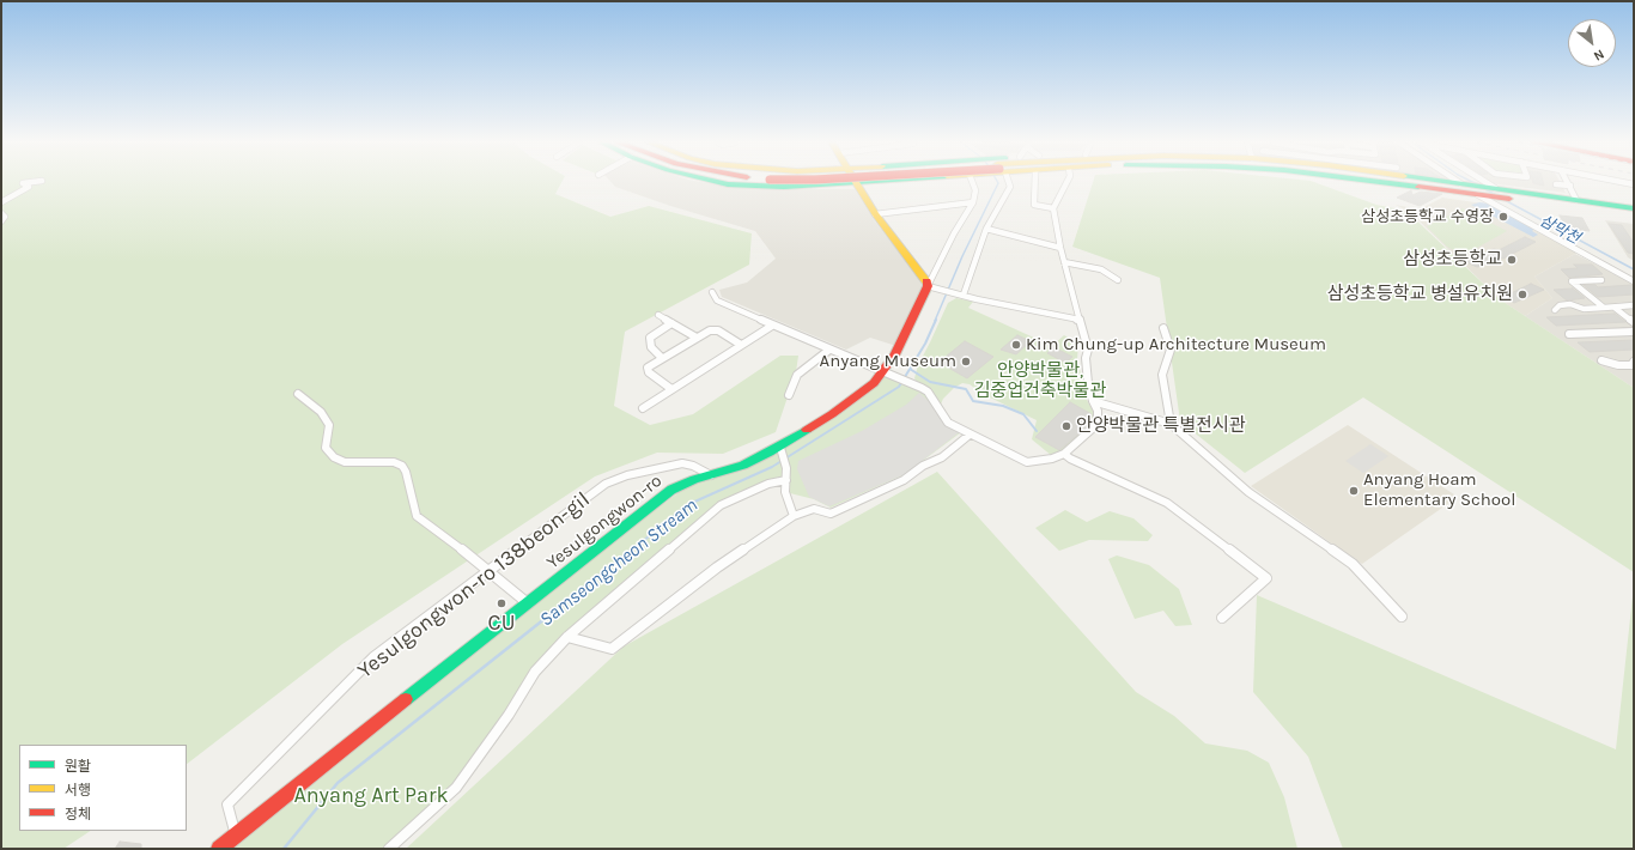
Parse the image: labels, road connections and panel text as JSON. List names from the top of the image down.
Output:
{
  "streets": {
    "main road": ["Yesulgongwon-ro"],
    "street": ["Yesulgongwon-ro 138beon-gil"]
  },
  "crossings": [
    ["Yesulgongwon-ro", "Yesulgongwon-ro 138beon-gil"]
  ],
  "water": ["삼막천", "Samseongcheon Stream"],
  "parks": ["안양박물관, 김중업건축박물관", "Anyang Art Park"],
  "places": [
    "삼성초등학교 수영장",
    "삼성초등학교",
    "삼성초등학교 병설유치원",
    "Kim Chung-up Architecture Museum",
    "Anyang Museum",
    "안양박물관 특별전시관",
    "Anyang Hoam Elementary School",
    "CU"
  ],
  "legend": ["원활", "서행", "정체"],
  "north": "bottom right"
}
